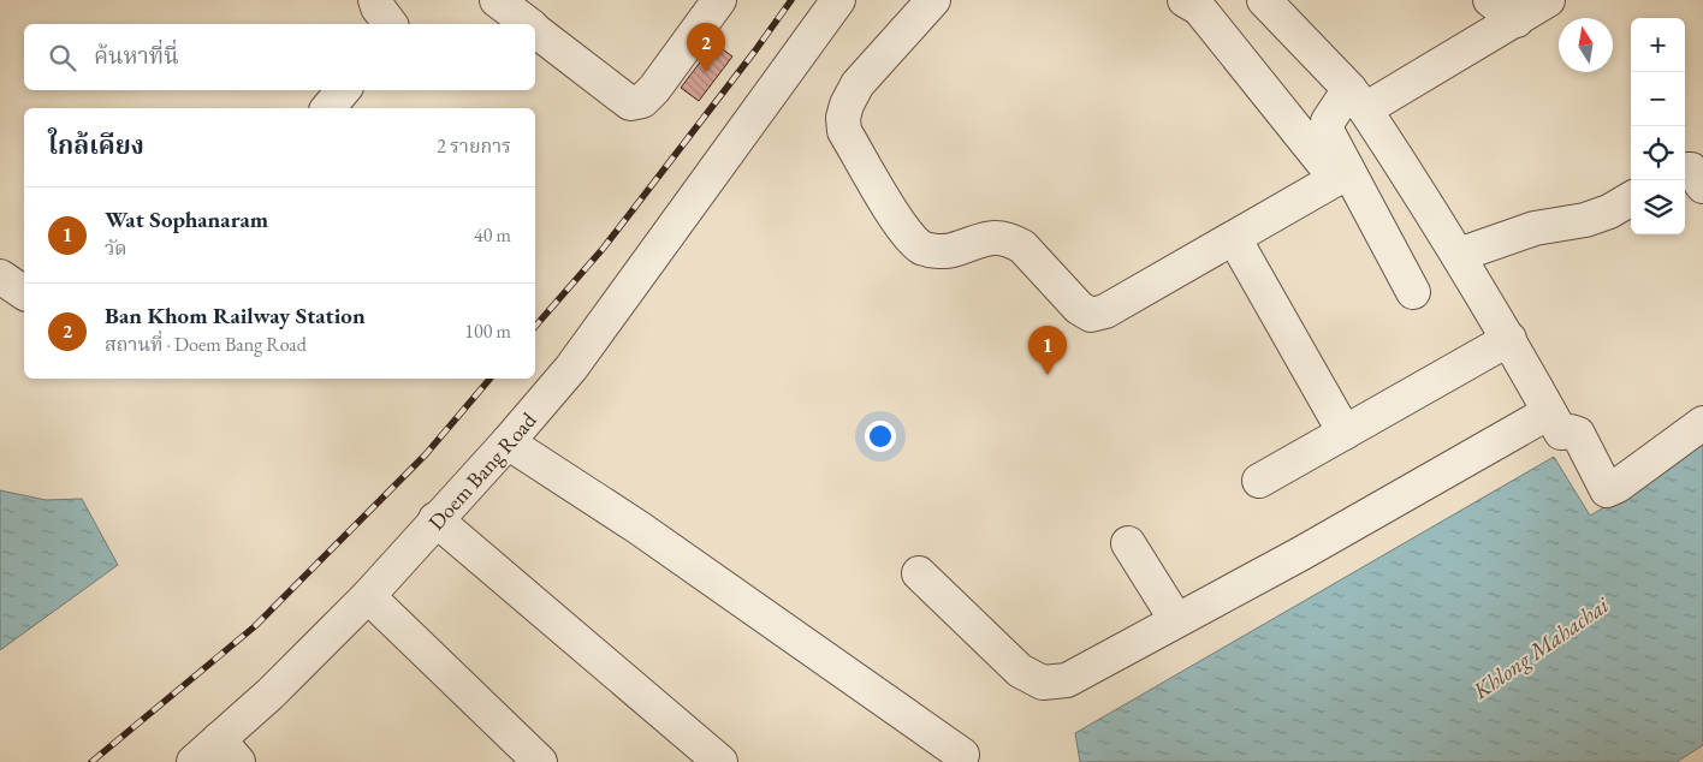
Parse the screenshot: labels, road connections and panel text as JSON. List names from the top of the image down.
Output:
{
  "streets": {
    "street": ["Doem Bang Road"]
  },
  "water": ["Khlong Mahachai"],
  "north": "top",
  "page": {
    "map_buttons": ["+", "−"],
    "pins": ["2", "1"],
    "search": "ค้นหาที่นี่",
    "heading": ["ใกล้เคียง", "2 รายการ"],
    "list": [
      {
        "mark": "1",
        "name": "Wat Sophanaram",
        "note": "วัด",
        "value": "40 m"
      },
      {
        "mark": "2",
        "name": "Ban Khom Railway Station",
        "note": "สถานที่ · Doem Bang Road",
        "value": "100 m"
      }
    ]
  }
}
